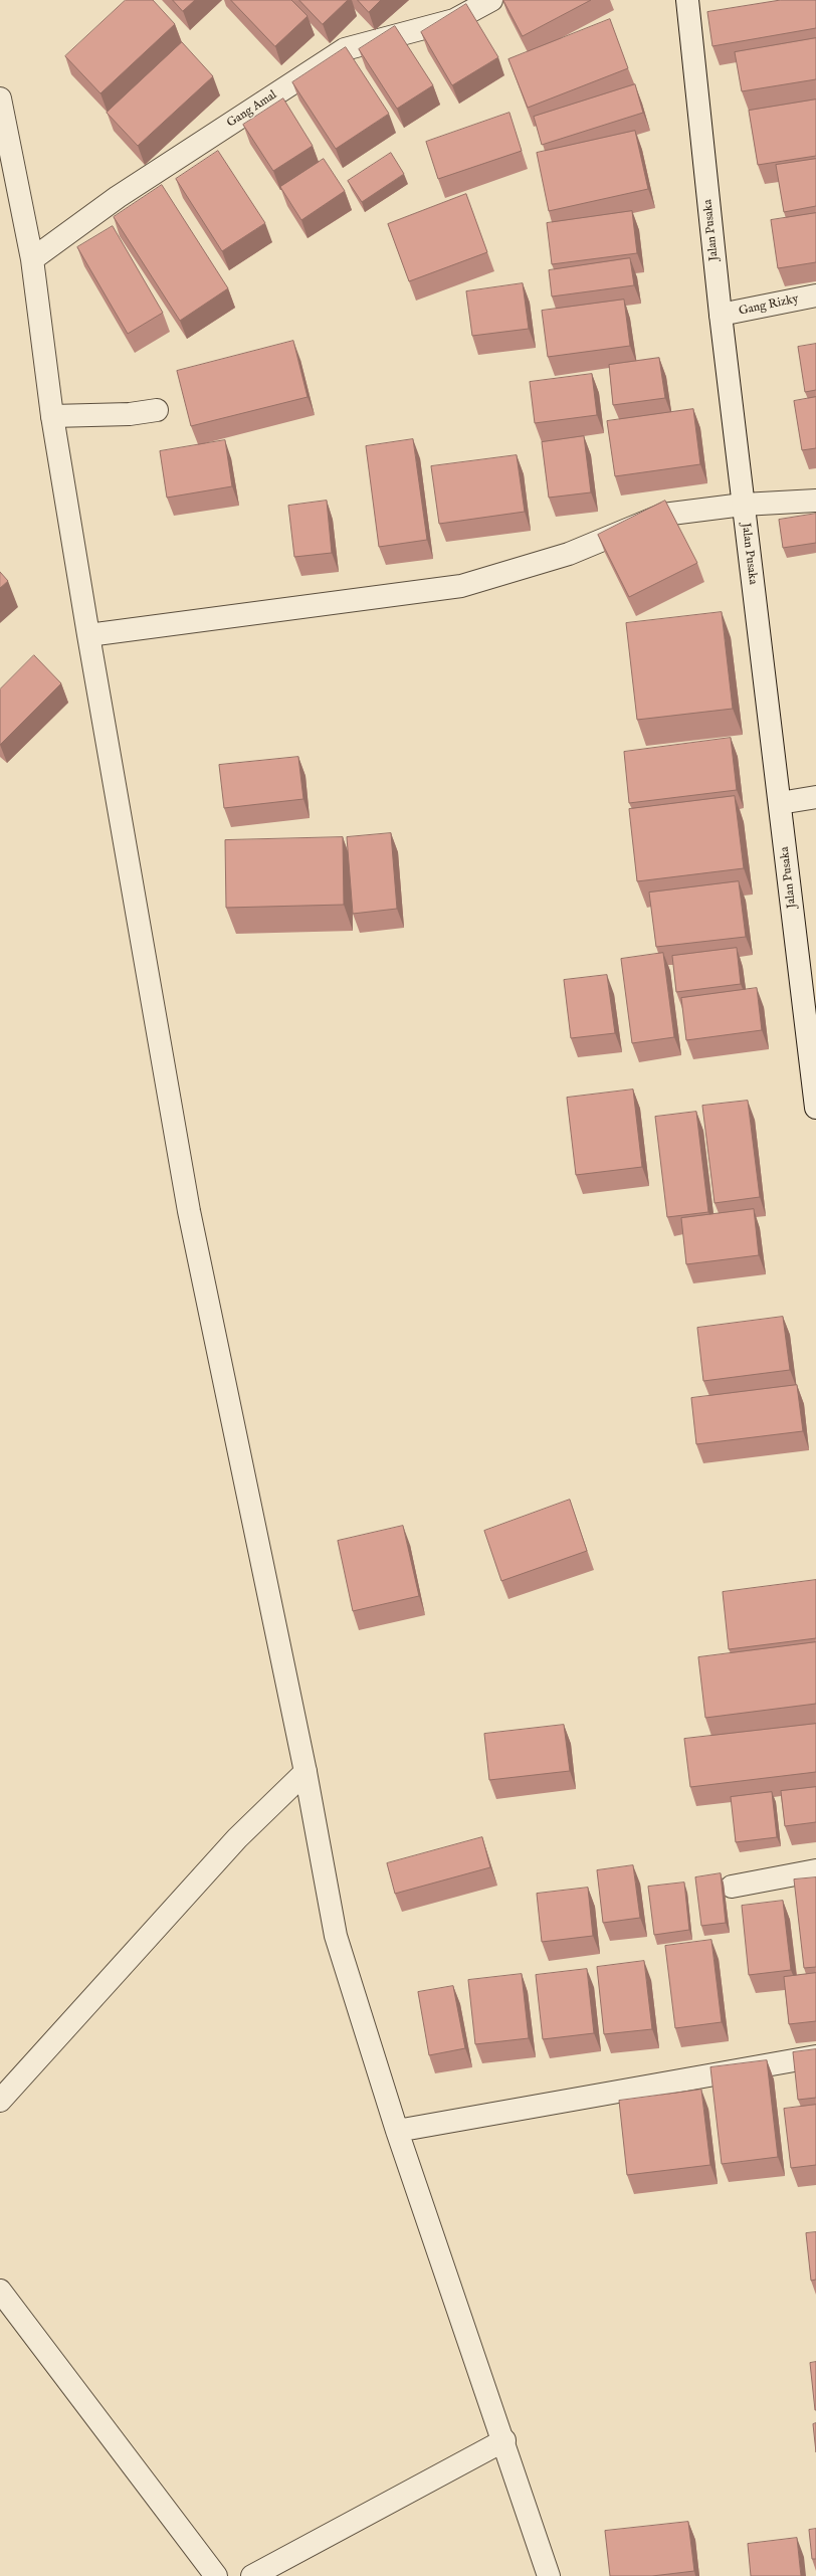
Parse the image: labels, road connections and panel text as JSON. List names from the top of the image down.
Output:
{
  "streets": {
    "street": ["Gang Amal", "Jalan Pusaka", "Gang Rizky"]
  },
  "crossings": [
    ["Jalan Pusaka", "Gang Rizky"]
  ]
}
